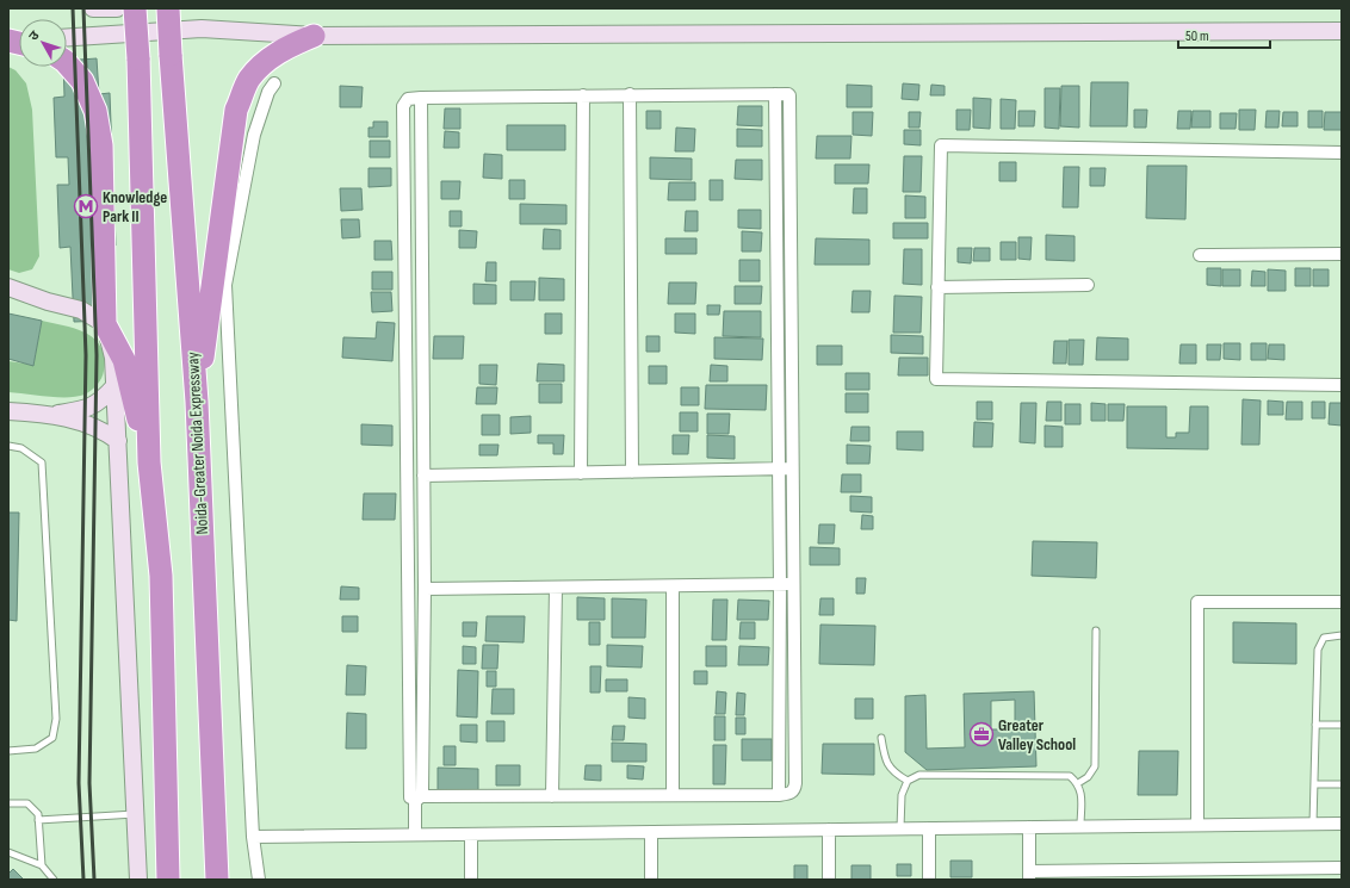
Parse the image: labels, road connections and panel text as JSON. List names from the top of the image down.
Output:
{
  "streets": {
    "highway": ["Noida-Greater Noida Expressway"]
  },
  "places": {
    "metro station": ["Knowledge Park II"],
    "office": ["Greater Valley School"]
  },
  "scale_bar": "50 m",
  "north": "top left"
}
